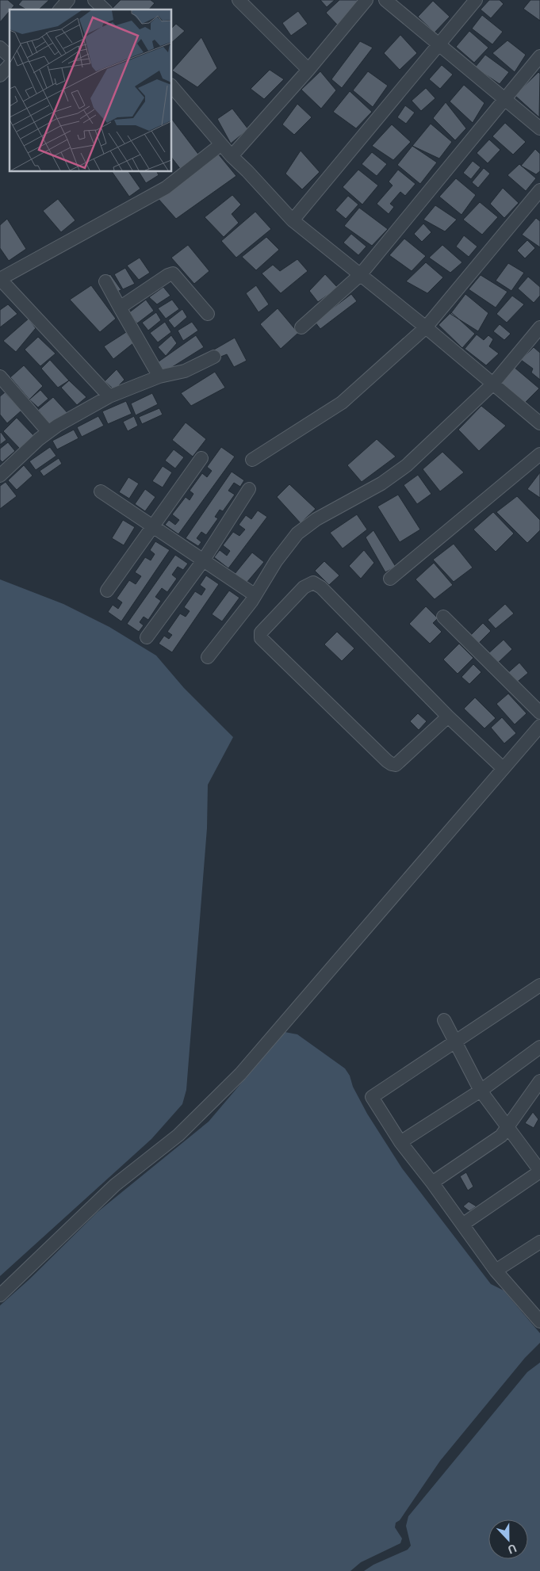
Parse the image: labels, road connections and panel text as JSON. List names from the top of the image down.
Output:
{
  "north": "bottom"
}
